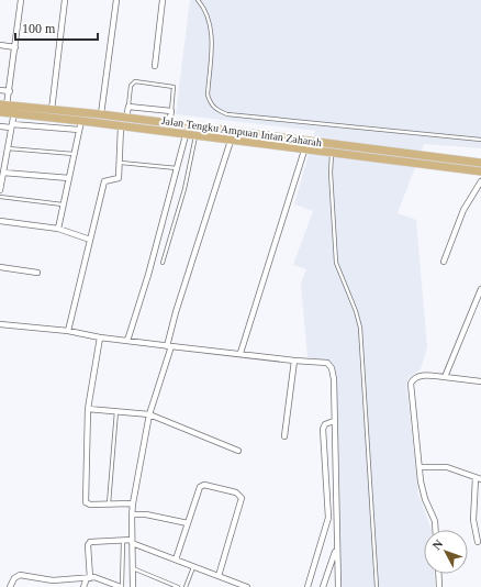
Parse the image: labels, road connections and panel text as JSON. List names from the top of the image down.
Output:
{
  "streets": {
    "main road": ["Jalan Tengku Ampuan Intan Zaharah"]
  },
  "scale_bar": "100 m",
  "north": "top left"
}
